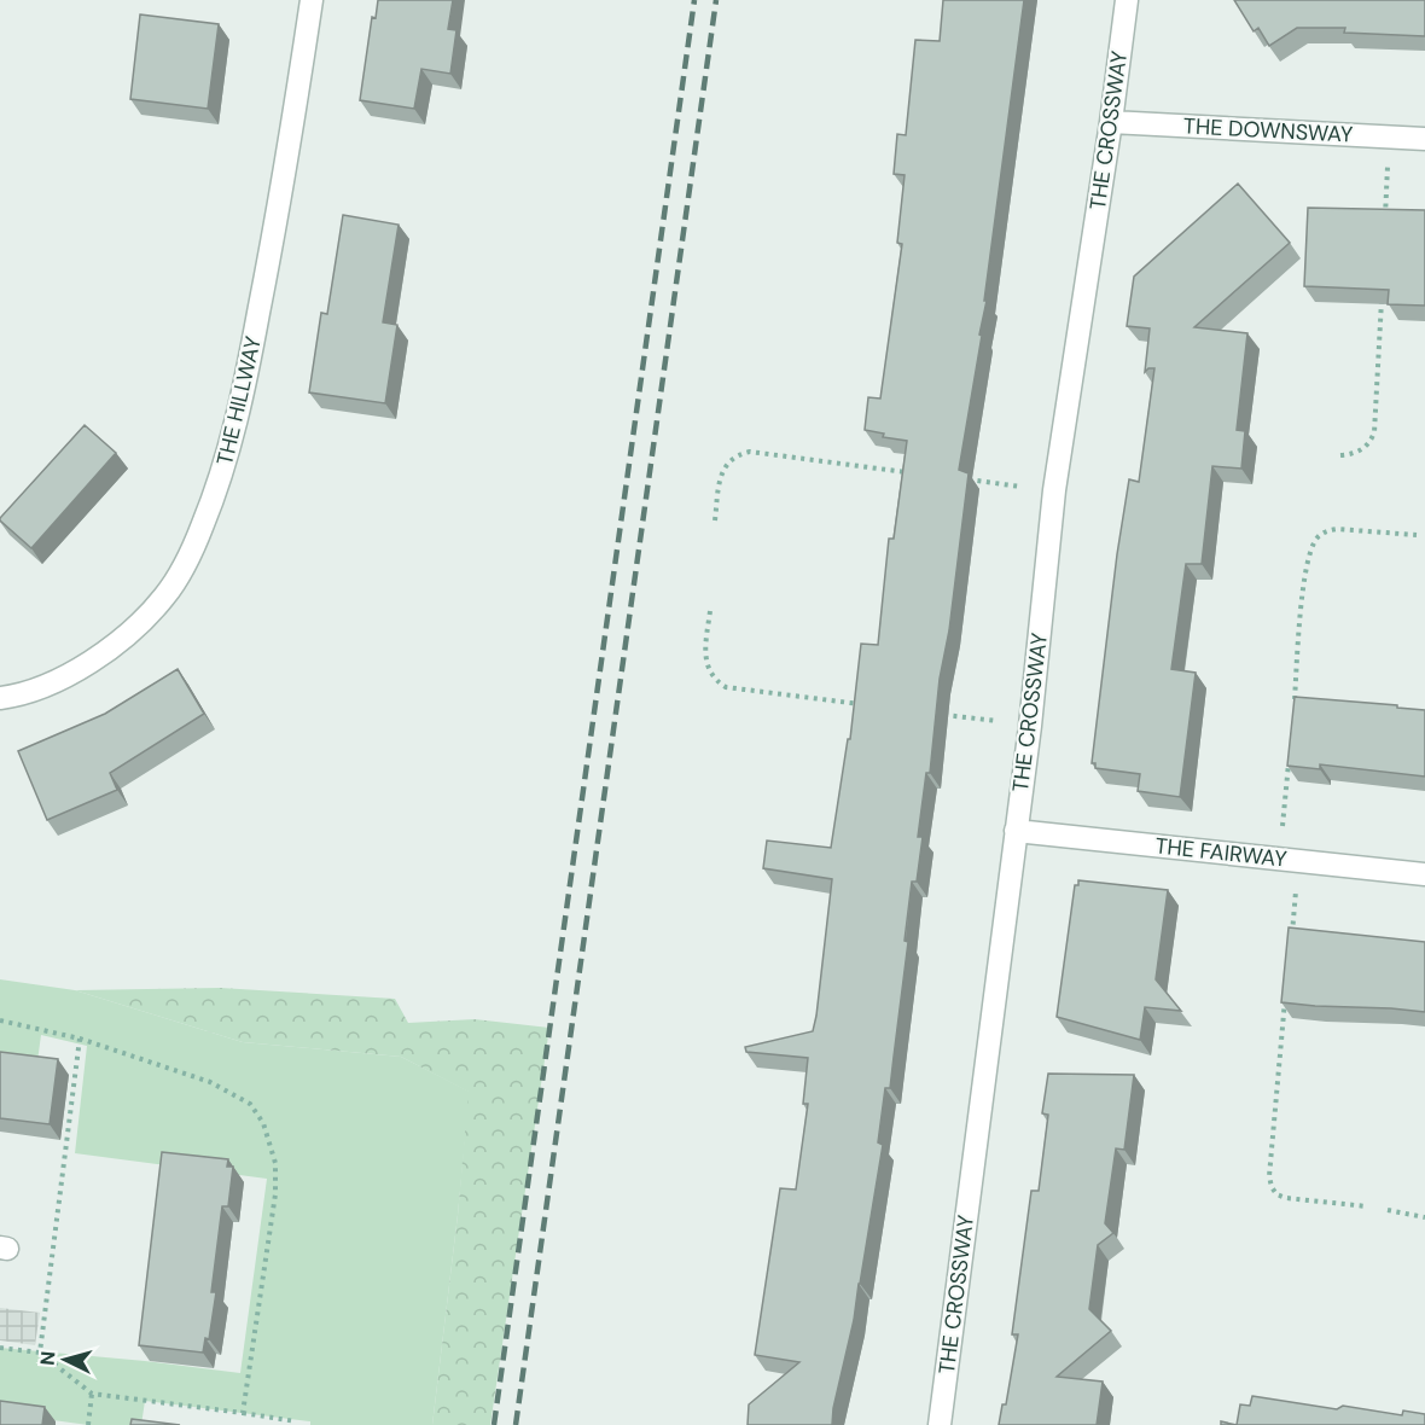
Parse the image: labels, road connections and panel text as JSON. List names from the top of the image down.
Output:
{
  "streets": {
    "street": [
      "THE CROSSWAY",
      "THE DOWNSWAY",
      "THE HILLWAY",
      "THE FAIRWAY"
    ]
  },
  "crossings": [
    ["THE CROSSWAY", "THE DOWNSWAY"],
    ["THE CROSSWAY", "THE FAIRWAY"]
  ],
  "north": "left"
}
